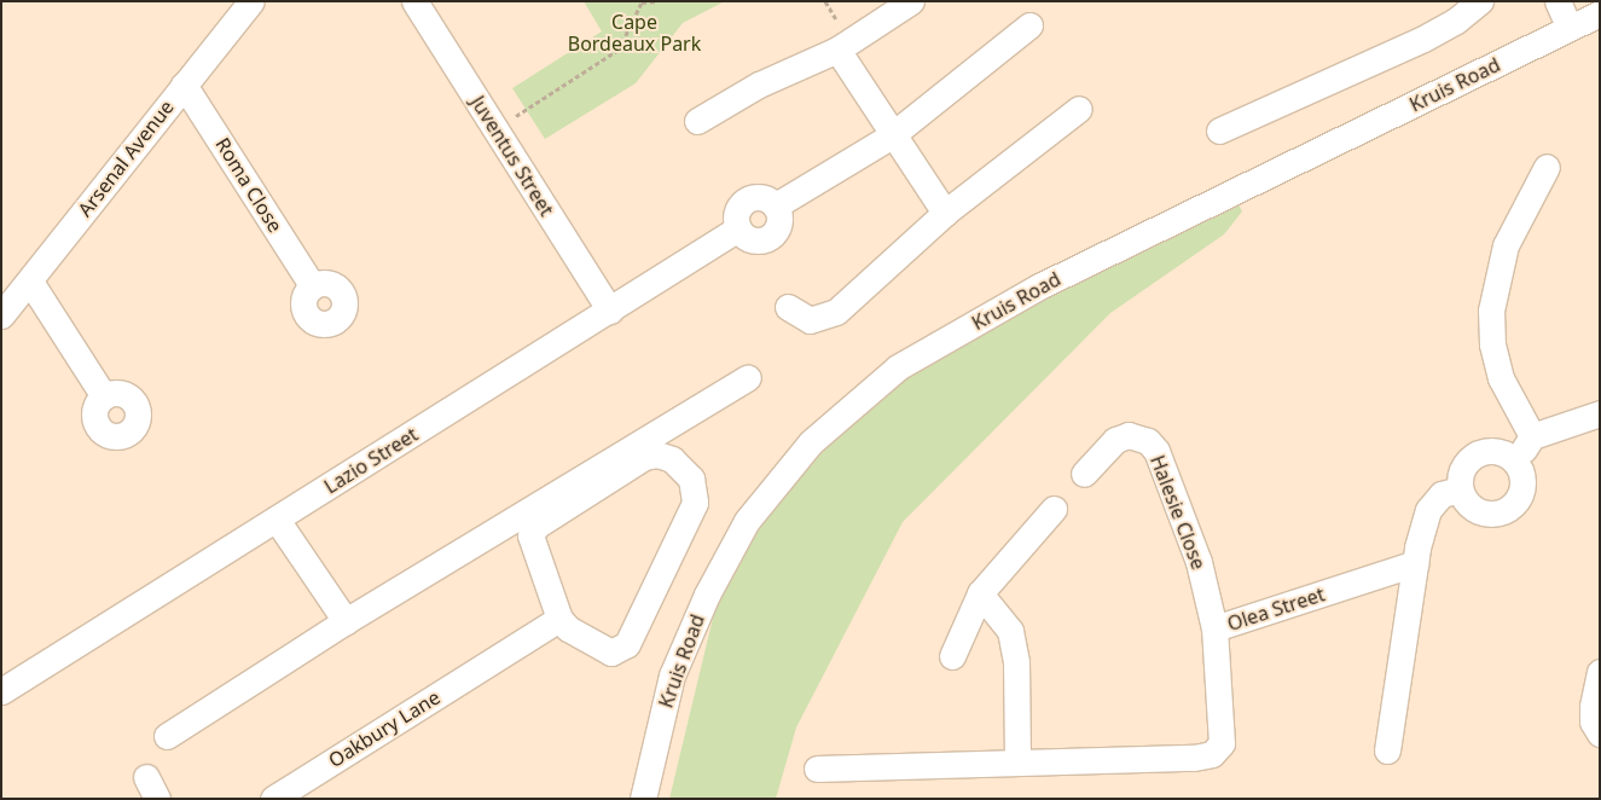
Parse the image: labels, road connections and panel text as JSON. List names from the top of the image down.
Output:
{
  "streets": {
    "street": [
      "Kruis Road",
      "Juventus Street",
      "Arsenal Avenue",
      "Roma Close",
      "Lazio Street",
      "Halesie Close",
      "Olea Street",
      "Oakbury Lane"
    ]
  },
  "crossings": [
    ["Juventus Street", "Lazio Street"],
    ["Arsenal Avenue", "Roma Close"],
    ["Halesie Close", "Olea Street"]
  ],
  "parks": ["Cape Bordeaux Park"]
}
